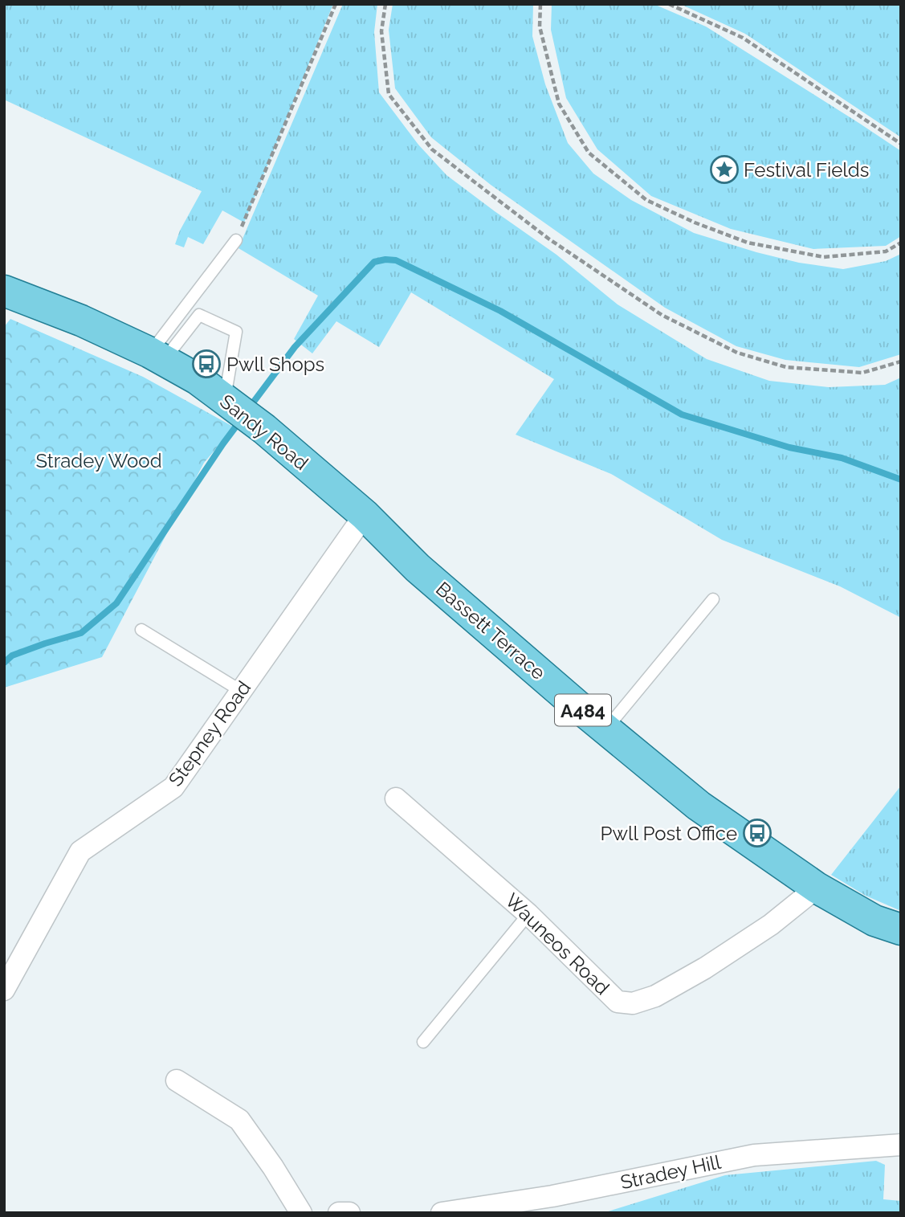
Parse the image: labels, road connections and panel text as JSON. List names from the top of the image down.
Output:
{
  "streets": {
    "main road": ["Sandy Road", "Bassett Terrace", "A484"],
    "street": ["Stepney Road", "Wauneos Road", "Stradey Hill"]
  },
  "crossings": [
    ["Sandy Road", "Bassett Terrace"],
    ["Sandy Road", "Stepney Road"],
    ["Bassett Terrace", "Stepney Road"],
    ["Bassett Terrace", "Wauneos Road"]
  ],
  "parks": ["Stradey Wood"],
  "places": {
    "place": ["Festival Fields"],
    "bus stop": ["Pwll Shops", "Pwll Post Office"]
  }
}
